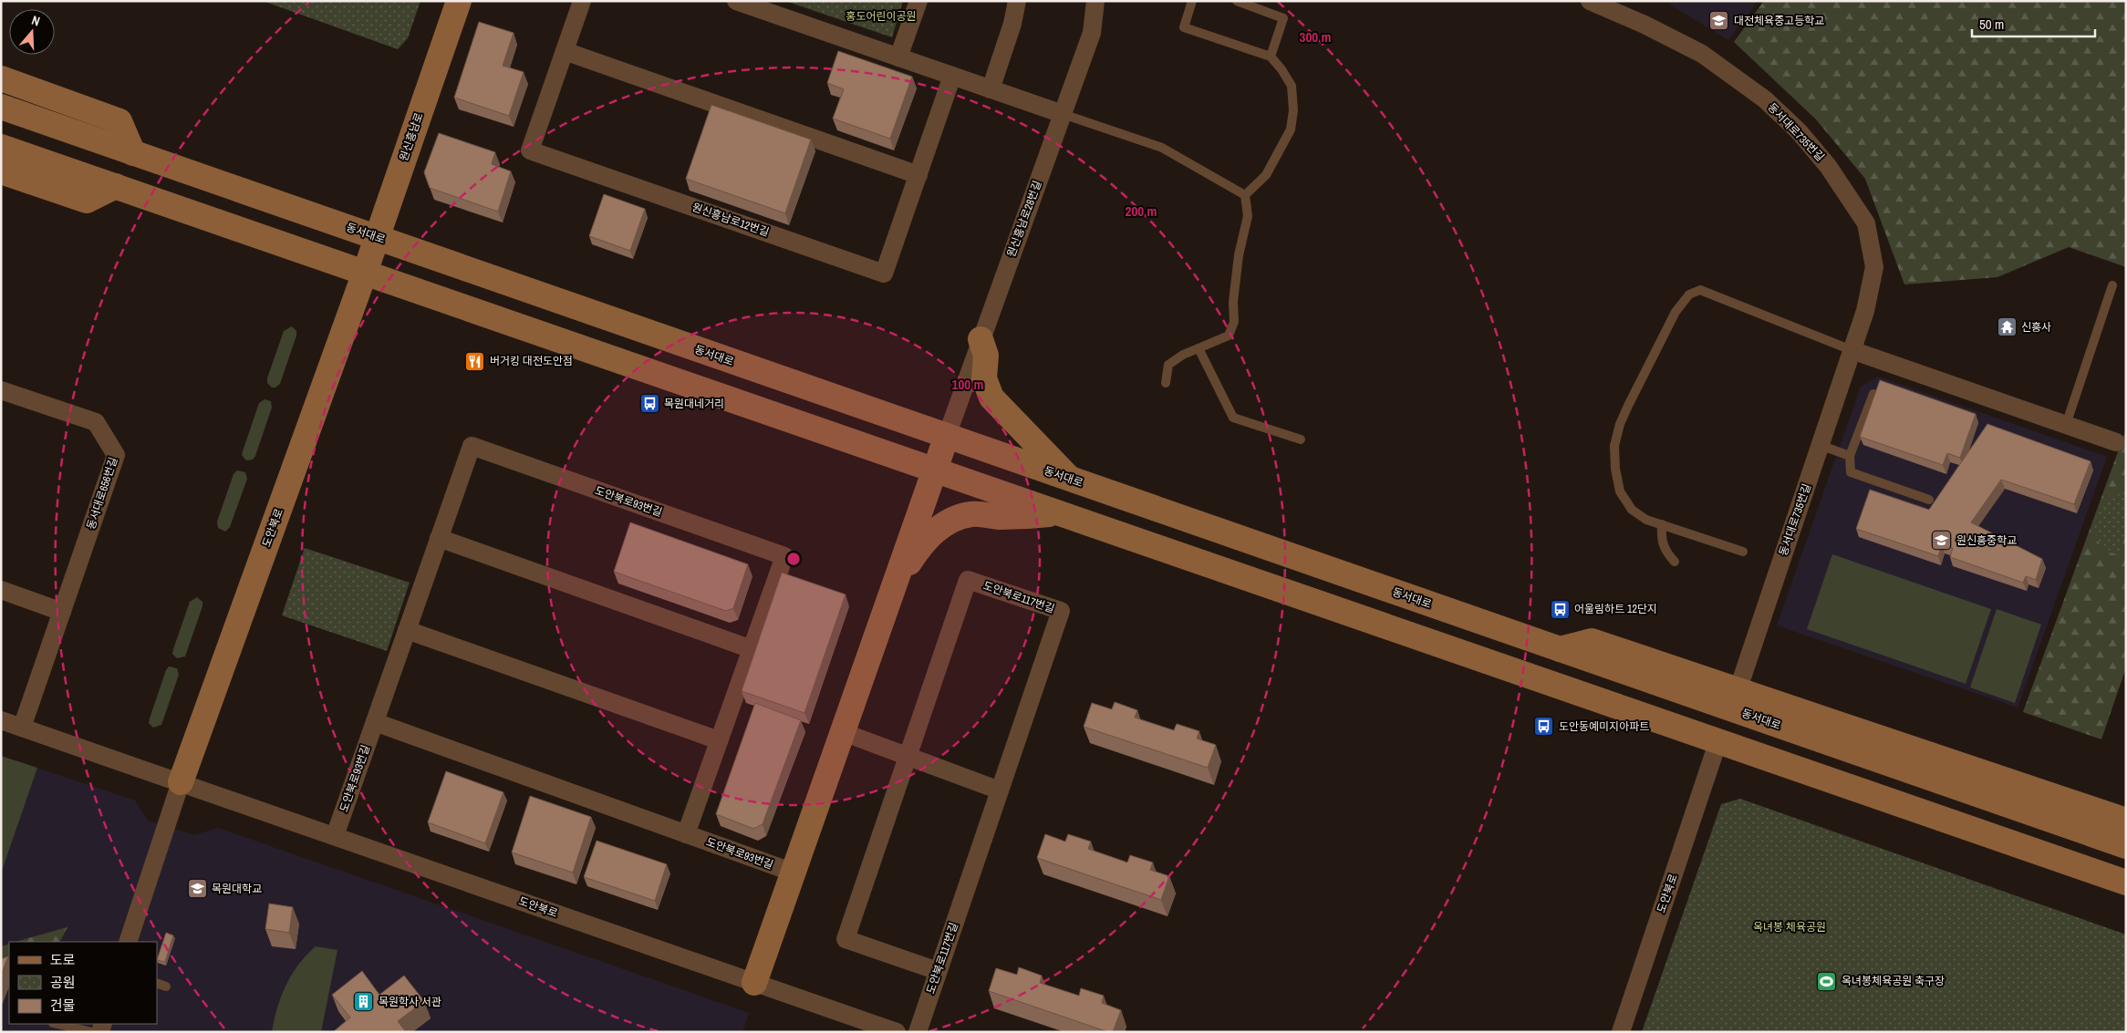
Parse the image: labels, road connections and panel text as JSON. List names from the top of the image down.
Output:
{
  "streets": {
    "street": [
      "동서대로735번길",
      "원신흥남로",
      "원신흥남로28번길",
      "원신흥남로12번길",
      "동서대로",
      "동서대로656번길",
      "도안북로93번길",
      "도안북로",
      "도안북로117번길"
    ]
  },
  "crossings": [
    ["원신흥남로", "동서대로"],
    ["원신흥남로", "도안북로"],
    ["원신흥남로28번길", "동서대로"],
    ["동서대로656번길", "도안북로"],
    ["도안북로93번길", "도안북로"]
  ],
  "parks": ["홍도어린이공원", "옥녀봉 체육공원"],
  "places": {
    "school or university": ["대전체육중고등학교", "원신흥중학교", "목원대학교"],
    "temple": ["신흥사"],
    "restaurant": ["버거킹 대전도안점"],
    "bus stop": ["목원대네거리", "어울림하트 12단지", "도안동예미지아파트"],
    "sports": ["옥녀봉체육공원 축구장"],
    "building": ["목원학사 서관"]
  },
  "legend": ["도로", "공원", "건물"],
  "scale_bar": "50 m",
  "north": "top",
  "rings": ["300 m", "200 m", "100 m"]
}
